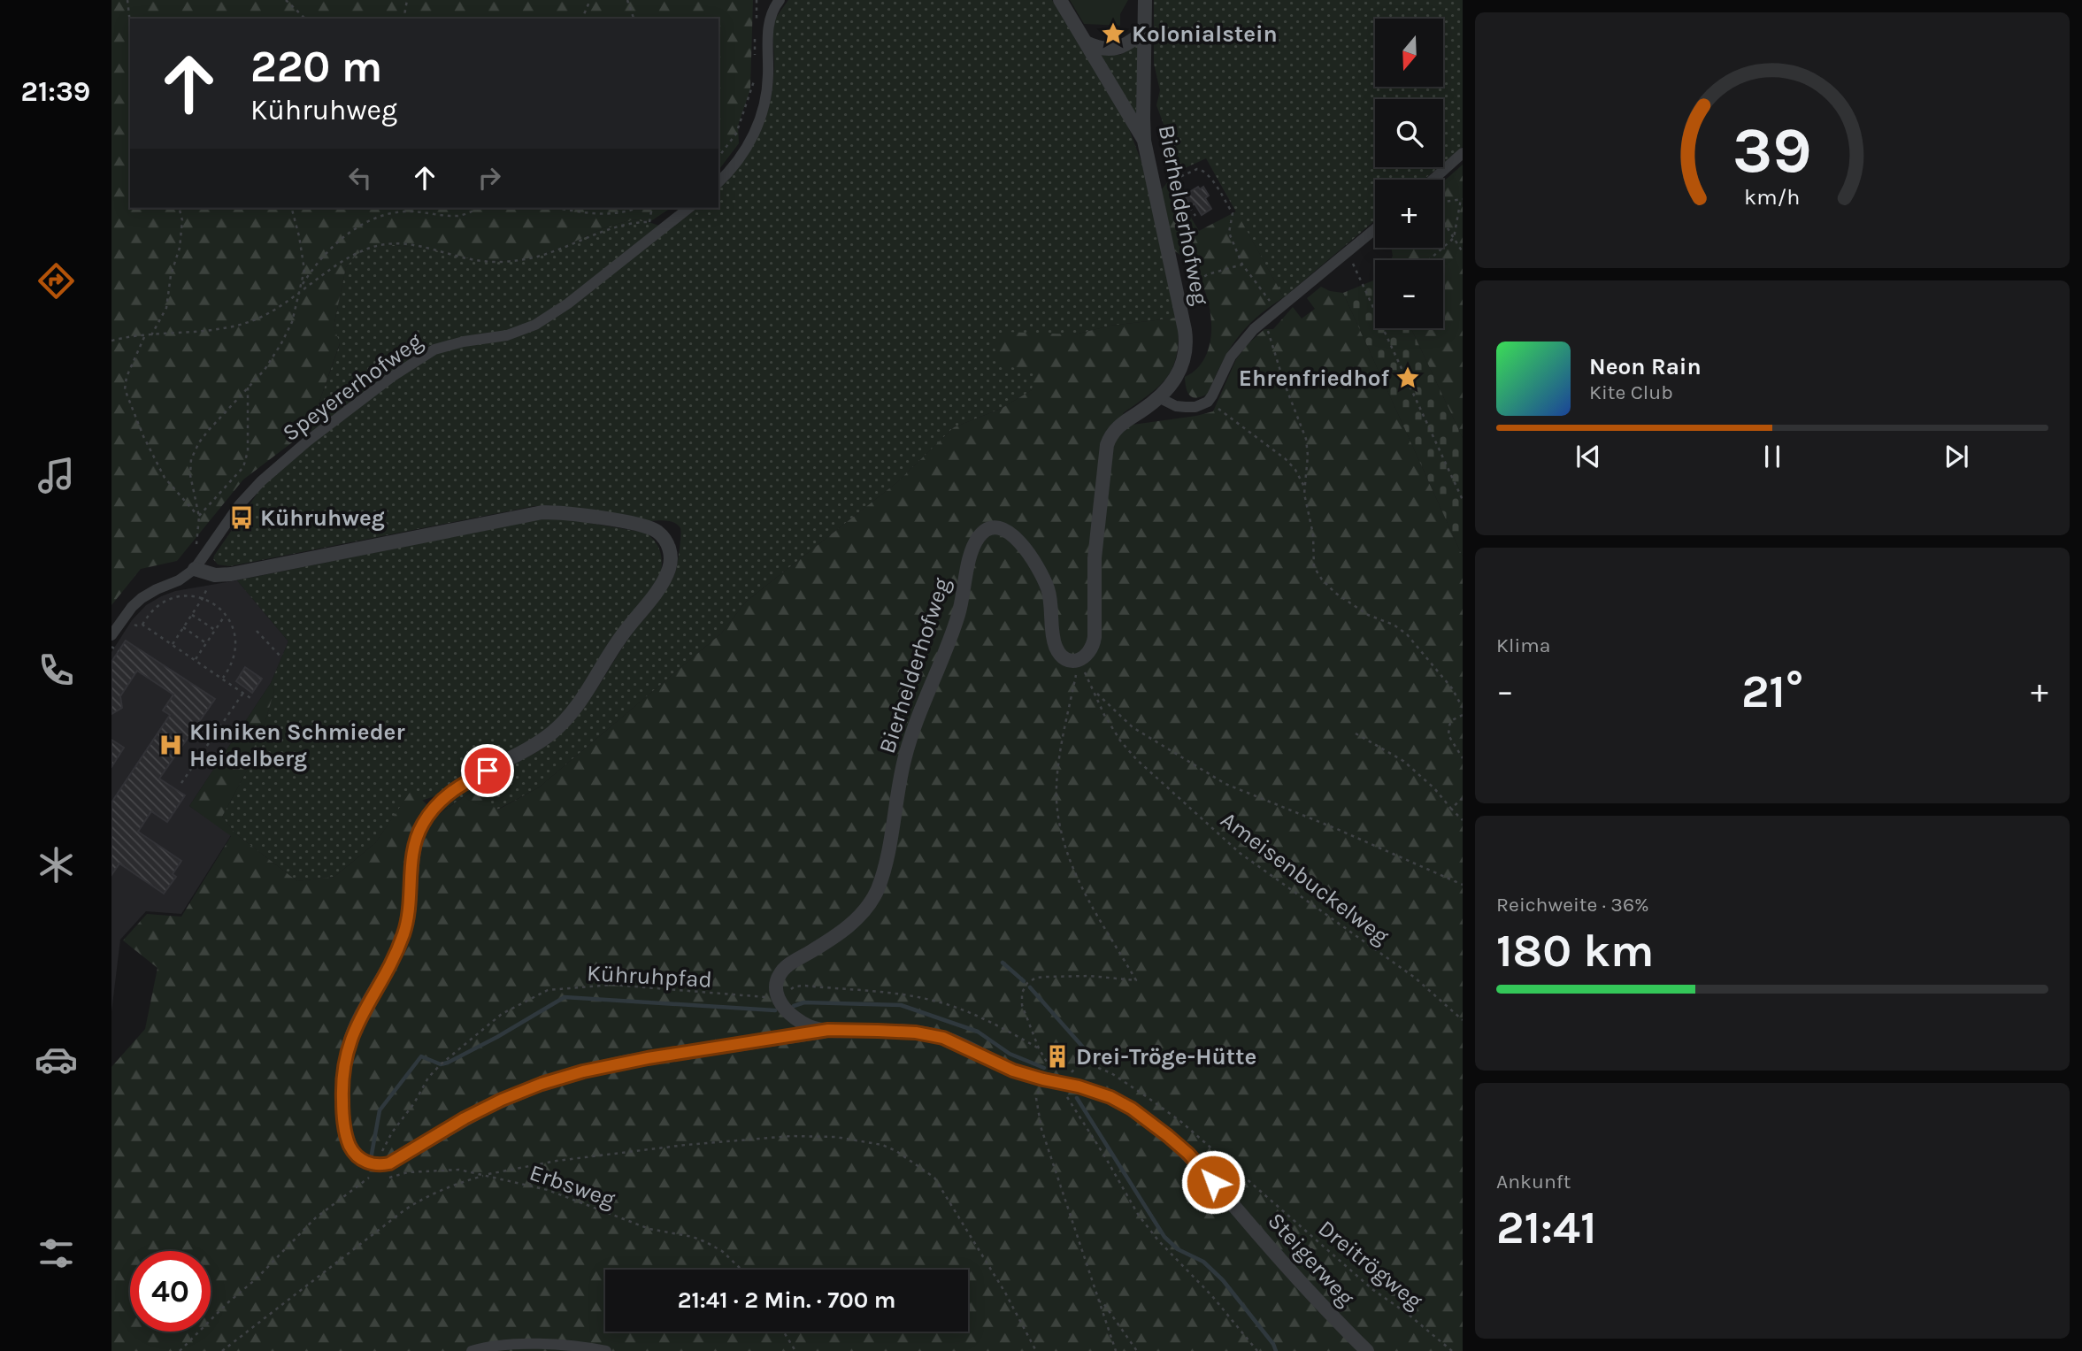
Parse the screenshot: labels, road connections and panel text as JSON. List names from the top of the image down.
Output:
{
  "streets": {
    "street": ["Bierhelderhofweg", "Speyererhofweg", "Steigerweg"],
    "path": [
      "Ameisenbuckelweg",
      "Kühruhpfad",
      "Erbsweg",
      "Dreitrögweg"
    ]
  },
  "crossings": [
    ["Bierhelderhofweg", "Ameisenbuckelweg"],
    ["Bierhelderhofweg", "Kühruhpfad"],
    ["Kühruhpfad", "Erbsweg"],
    ["Steigerweg", "Dreitrögweg"]
  ],
  "places": {
    "place": ["Kolonialstein", "Ehrenfriedhof"],
    "bus stop": ["Kühruhweg"],
    "hospital": ["Kliniken Schmieder Heidelberg"],
    "building": ["Drei-Tröge-Hütte"]
  },
  "north": "bottom",
  "page": {
    "tabs": "21:39",
    "map_buttons": ["+", "−"],
    "turn": ["220 m", "Kühruhweg"],
    "song": ["Neon Rain", "Kite Club"],
    "tile": [
      "Klima",
      ["Reichweite · 36%", "180 km"],
      ["Ankunft", "21:41"]
    ],
    "heat": ["−", "21°", "+"],
    "limit": "40",
    "trip": "21:41 · 2 Min. · 700 m",
    "gauge": ["39", "km/h"]
  }
}
